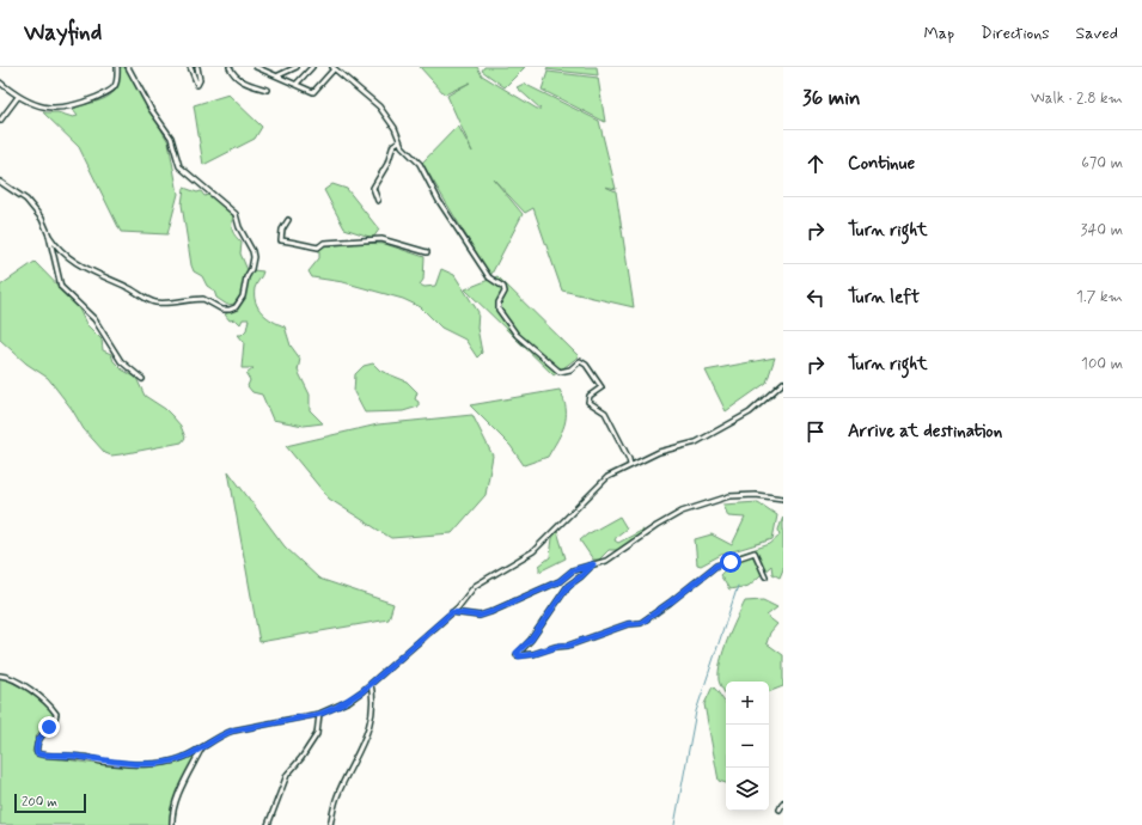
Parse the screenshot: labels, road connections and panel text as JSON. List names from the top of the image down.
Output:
{
  "scale_bar": "200 m",
  "page": {
    "header": "Wayfind",
    "nav": ["Map", "Directions", "Saved"],
    "heading": ["36 min", "Walk · 2.8 km"],
    "list": [
      ["Continue", "670 m"],
      ["Turn right", "340 m"],
      ["Turn left", "1.7 km"],
      ["Turn right", "100 m"],
      "Arrive at destination"
    ],
    "map_buttons": ["+", "−"],
    "scale": "200 m"
  }
}
